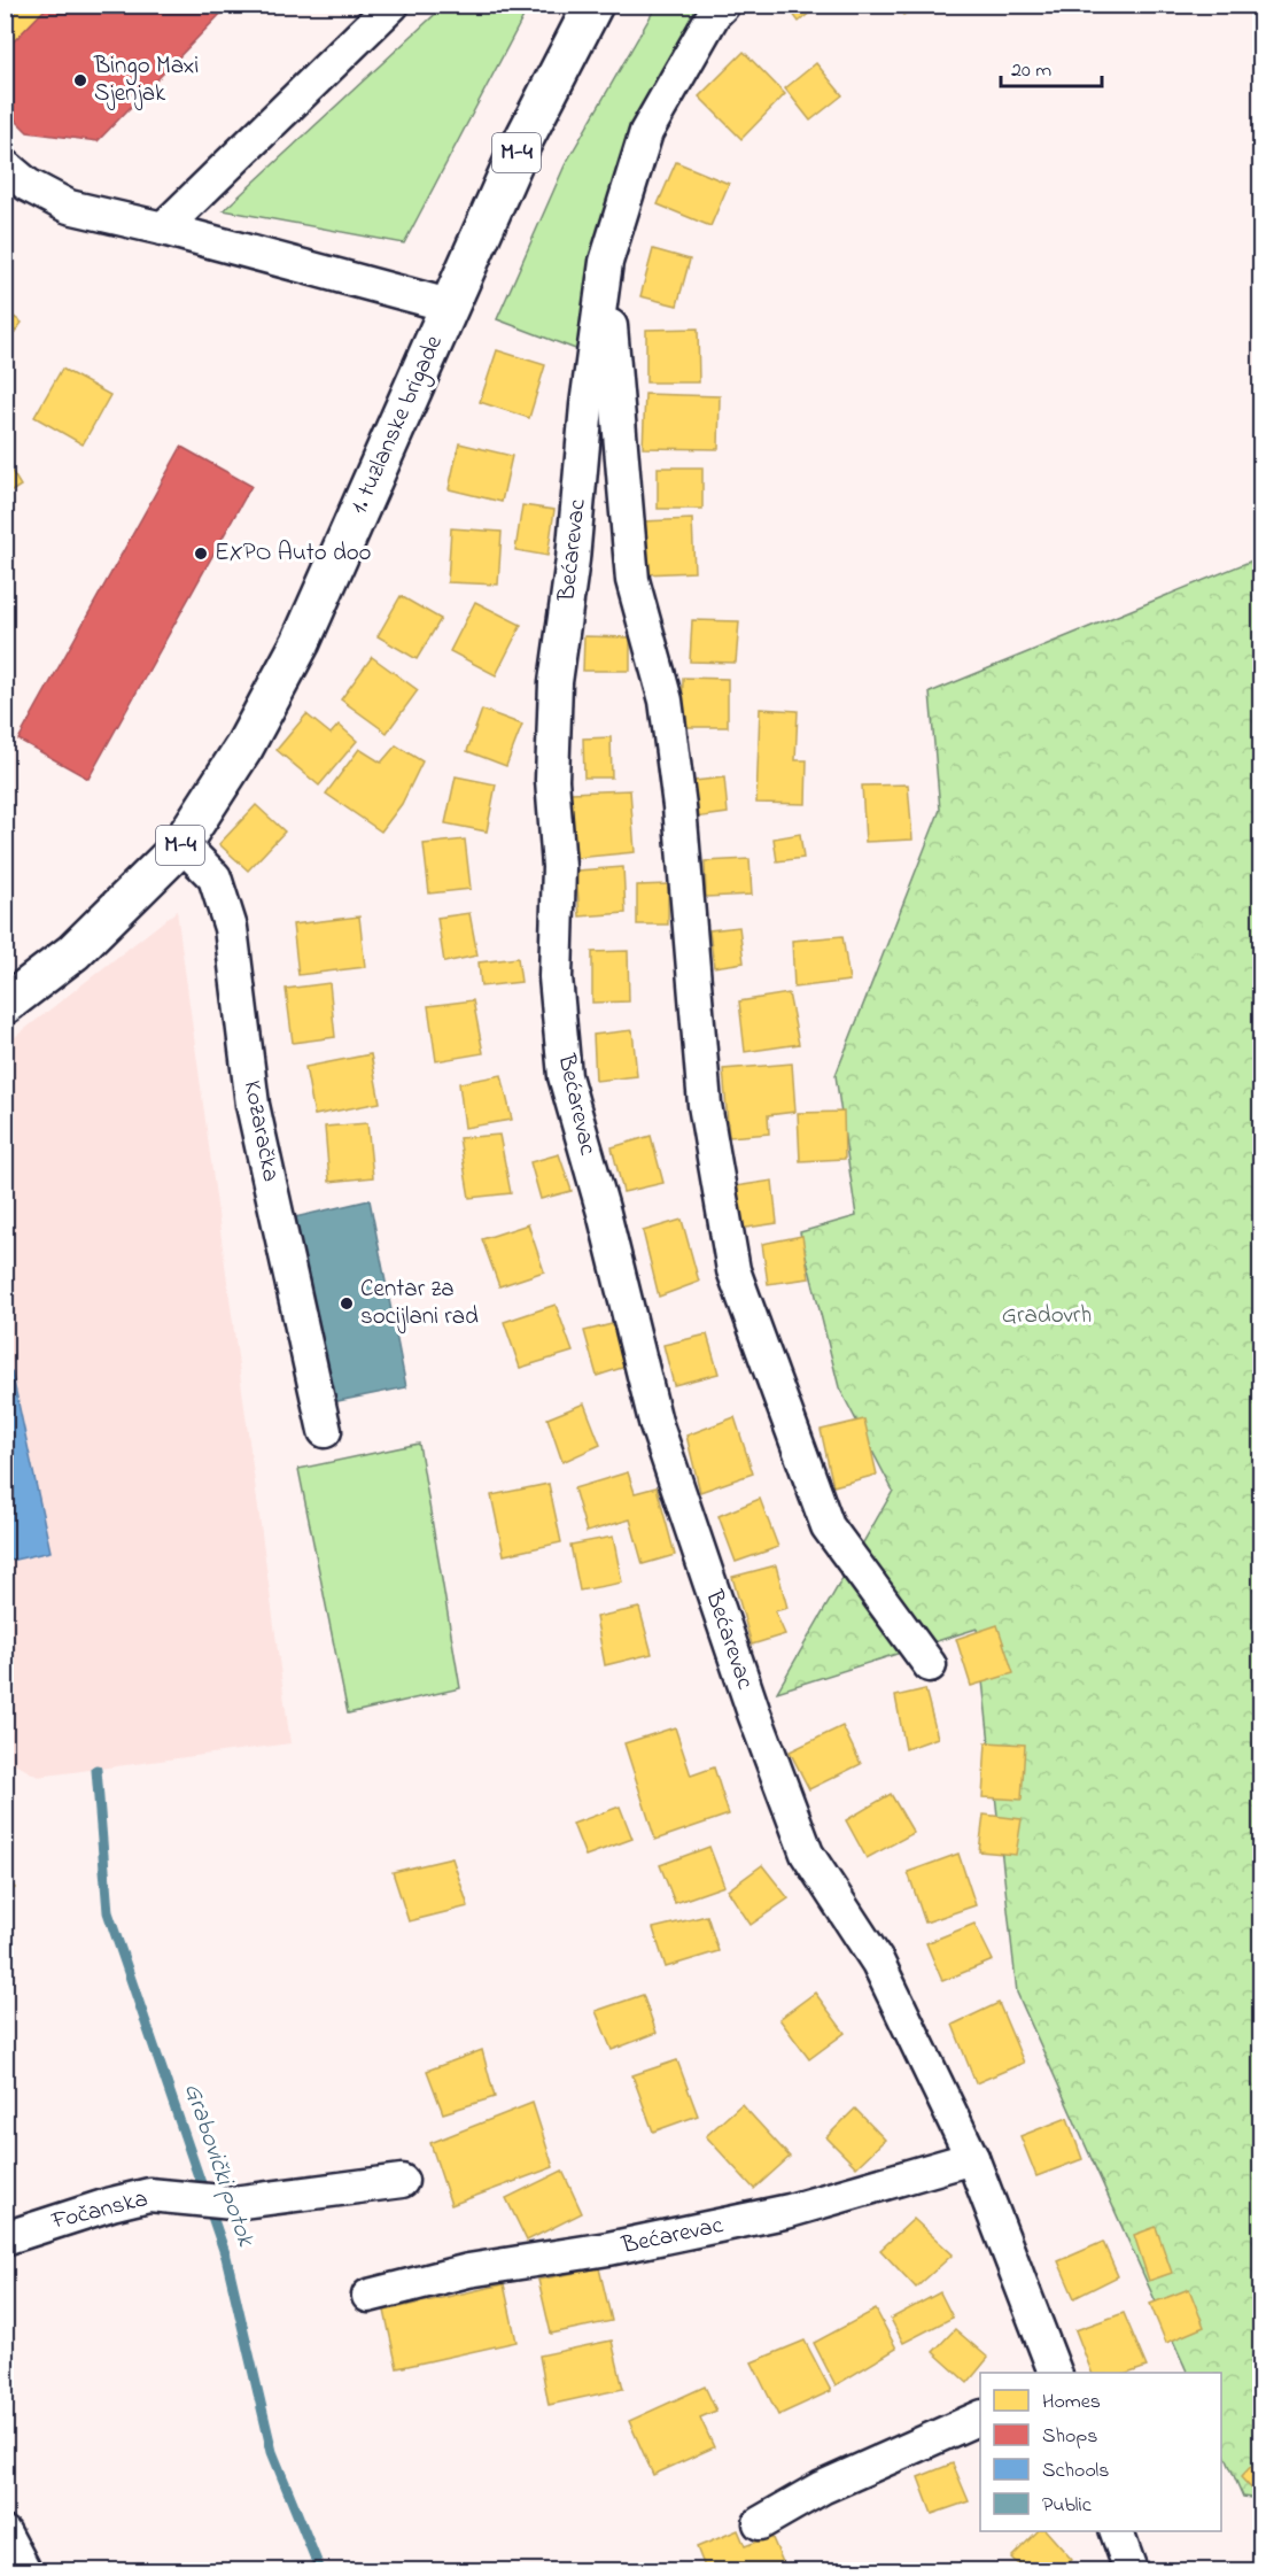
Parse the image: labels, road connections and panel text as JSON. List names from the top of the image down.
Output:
{
  "streets": {
    "main road": ["M-4", "1. tuzlanske brigade"],
    "street": ["Bećarevac", "Kozaračka", "Fočanska"]
  },
  "crossings": [
    ["1. tuzlanske brigade", "Kozaračka"]
  ],
  "water": ["Grabovički potok"],
  "parks": ["Gradovrh"],
  "places": ["Bingo Maxi Sjenjak", "EXPO Auto doo", "Centar za socijlani rad"],
  "legend": [
    "Homes",
    "Shops",
    "Schools",
    "Public"
  ],
  "scale_bar": "20 m"
}
